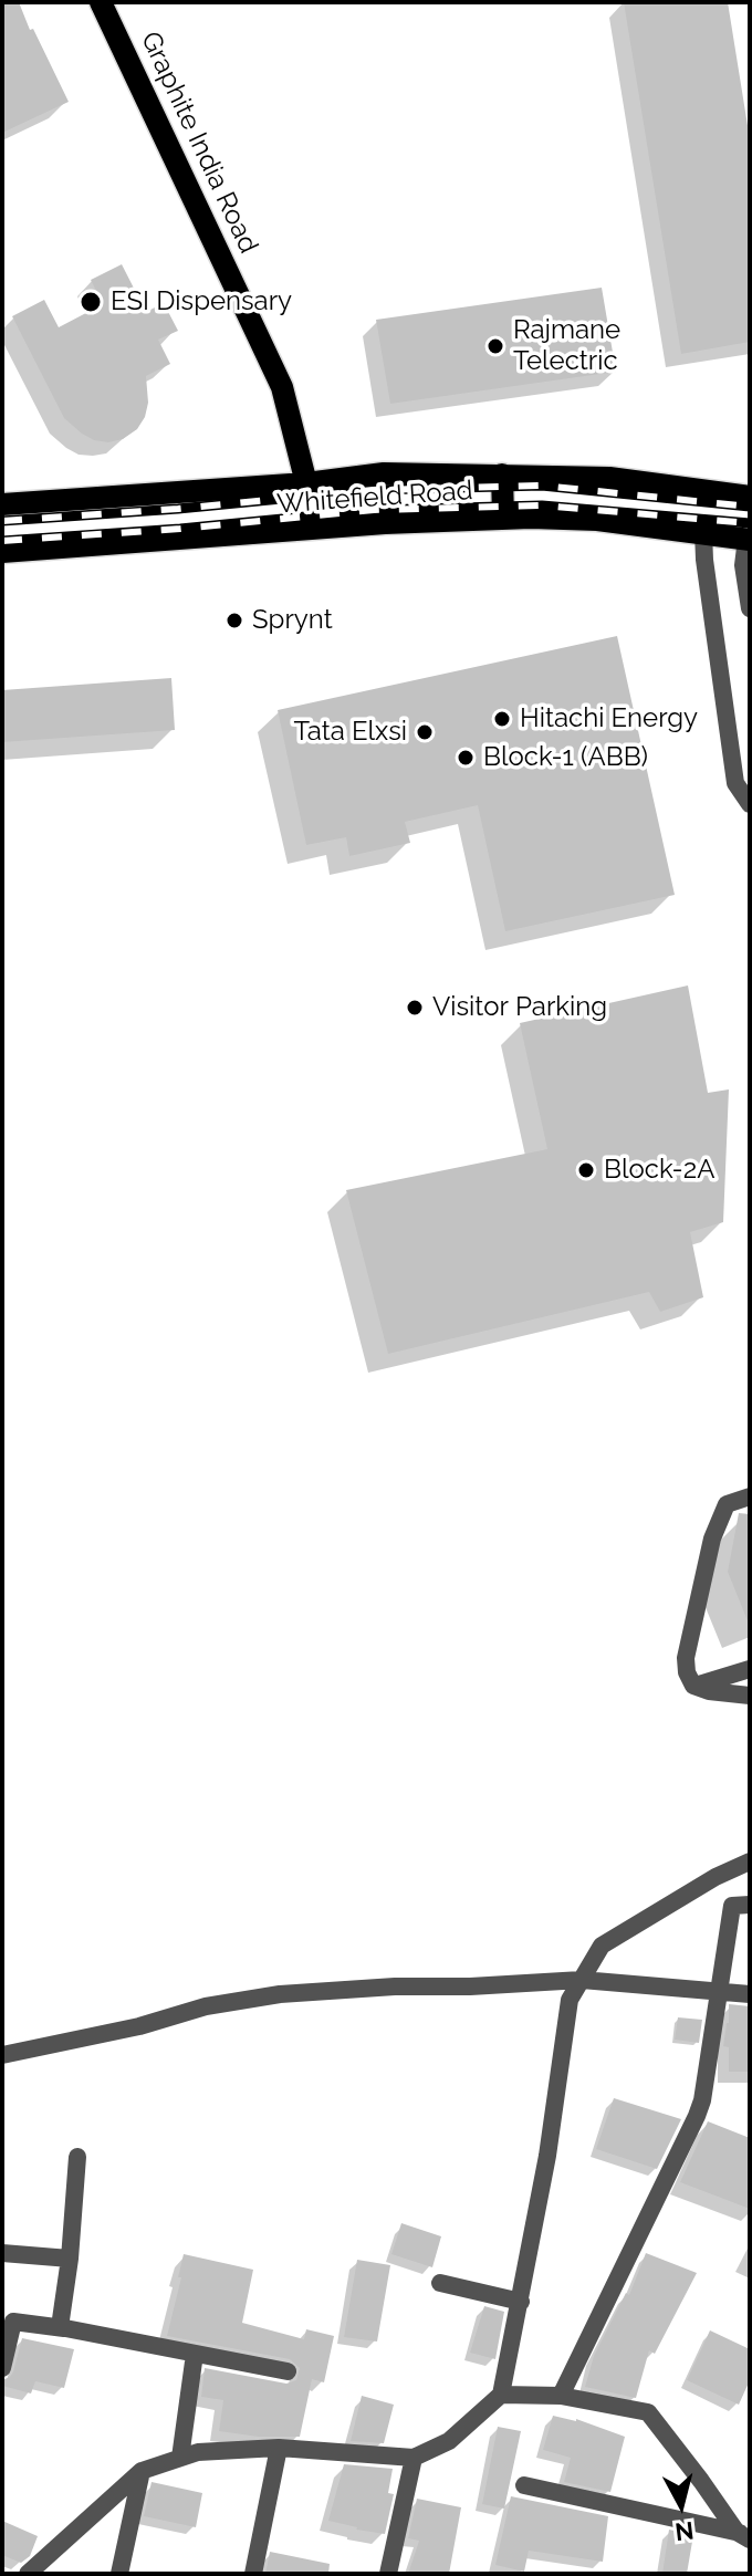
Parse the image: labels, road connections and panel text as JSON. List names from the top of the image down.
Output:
{
  "streets": {
    "main road": ["Graphite India Road", "Whitefield Road"]
  },
  "crossings": [
    ["Graphite India Road", "Whitefield Road"]
  ],
  "places": [
    "ESI Dispensary",
    "Rajmane Telectric",
    "Sprynt",
    "Hitachi Energy",
    "Tata Elxsi",
    "Block-1 (ABB)",
    "Visitor Parking",
    "Block-2A"
  ],
  "north": "bottom"
}
